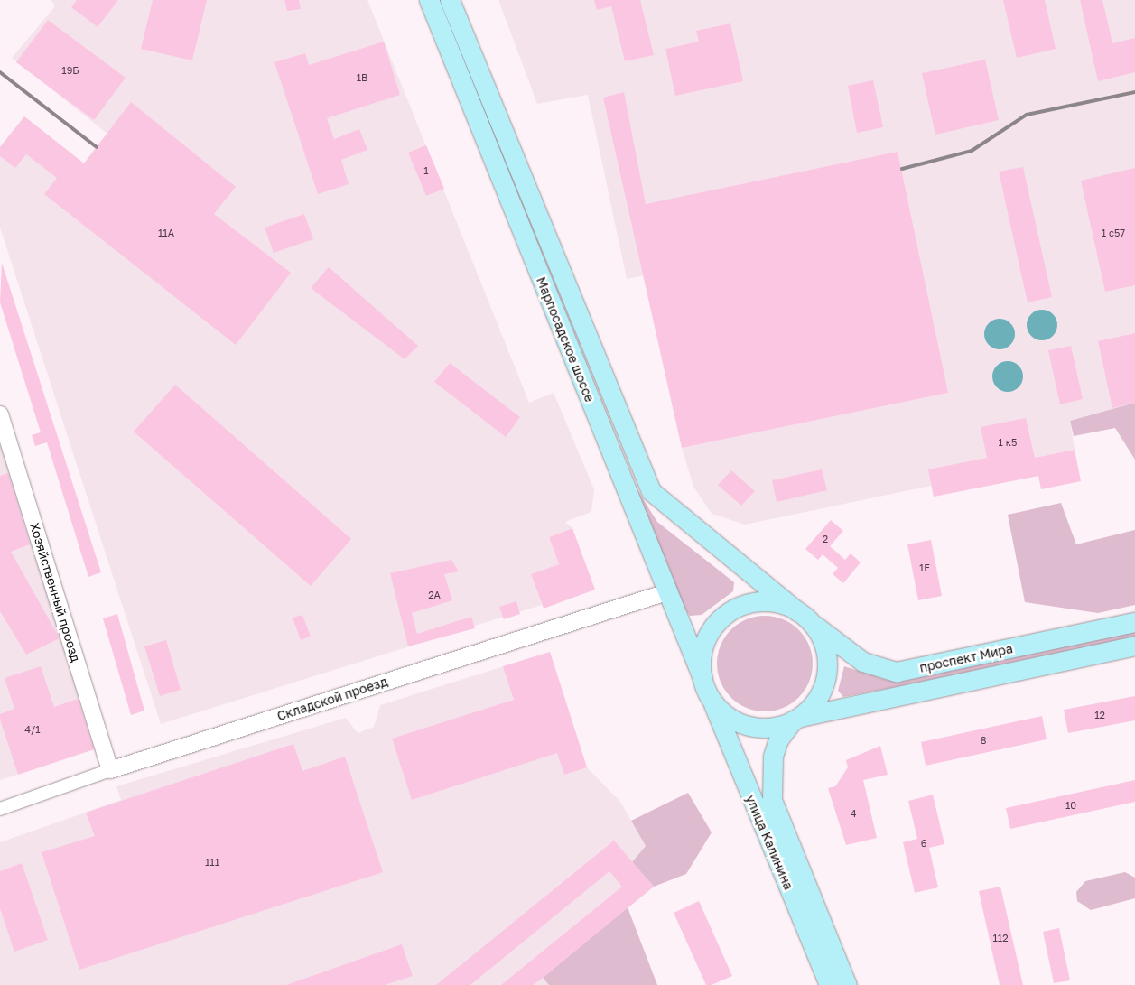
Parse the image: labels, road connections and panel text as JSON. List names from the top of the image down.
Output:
{
  "streets": {
    "main road": ["Марпосадское шоссе", "проспект Мира", "улица Калинина"],
    "street": ["Хозяйственный проезд", "Складской проезд"]
  },
  "crossings": [
    ["Марпосадское шоссе", "проспект Мира"],
    ["Марпосадское шоссе", "Складской проезд"],
    ["Марпосадское шоссе", "улица Калинина"],
    ["Хозяйственный проезд", "Складской проезд"],
    ["проспект Мира", "улица Калинина"]
  ],
  "house_numbers": [
    "19Б",
    "1В",
    "1",
    "11А",
    "1 с57",
    "1 к5",
    "2",
    "1Е",
    "2А",
    "12",
    "4/1",
    "8",
    "10",
    "4",
    "6",
    "111",
    "112"
  ]
}
